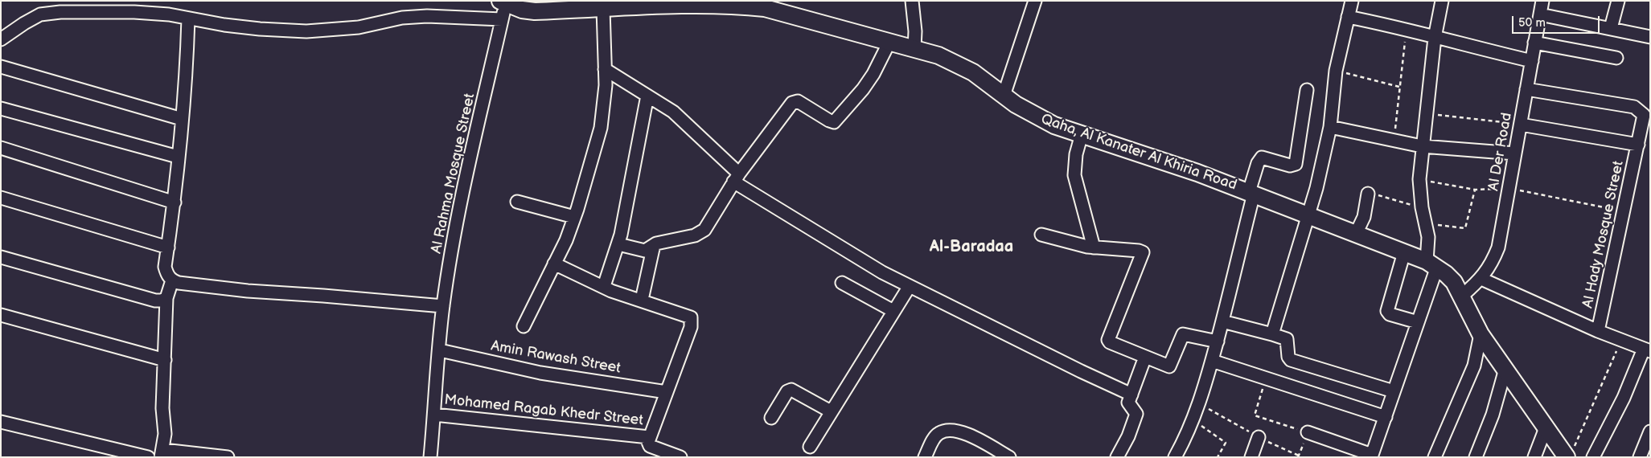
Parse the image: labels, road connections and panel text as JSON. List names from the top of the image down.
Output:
{
  "streets": {
    "street": [
      "Al Der Road",
      "Qaha, Al Kanater Al Khiria Road",
      "Al Rahma Mosque Street",
      "Al Hady Mosque Street",
      "Amin Rawash Street",
      "Mohamed Ragab Khedr Street"
    ]
  },
  "crossings": [
    ["Al Der Road", "Qaha, Al Kanater Al Khiria Road"],
    ["Al Der Road", "Al Hady Mosque Street"],
    ["Qaha, Al Kanater Al Khiria Road", "Al Rahma Mosque Street"],
    ["Al Rahma Mosque Street", "Amin Rawash Street"],
    ["Al Rahma Mosque Street", "Mohamed Ragab Khedr Street"]
  ],
  "districts": ["Al-Baradaa"],
  "scale_bar": "50 m"
}
